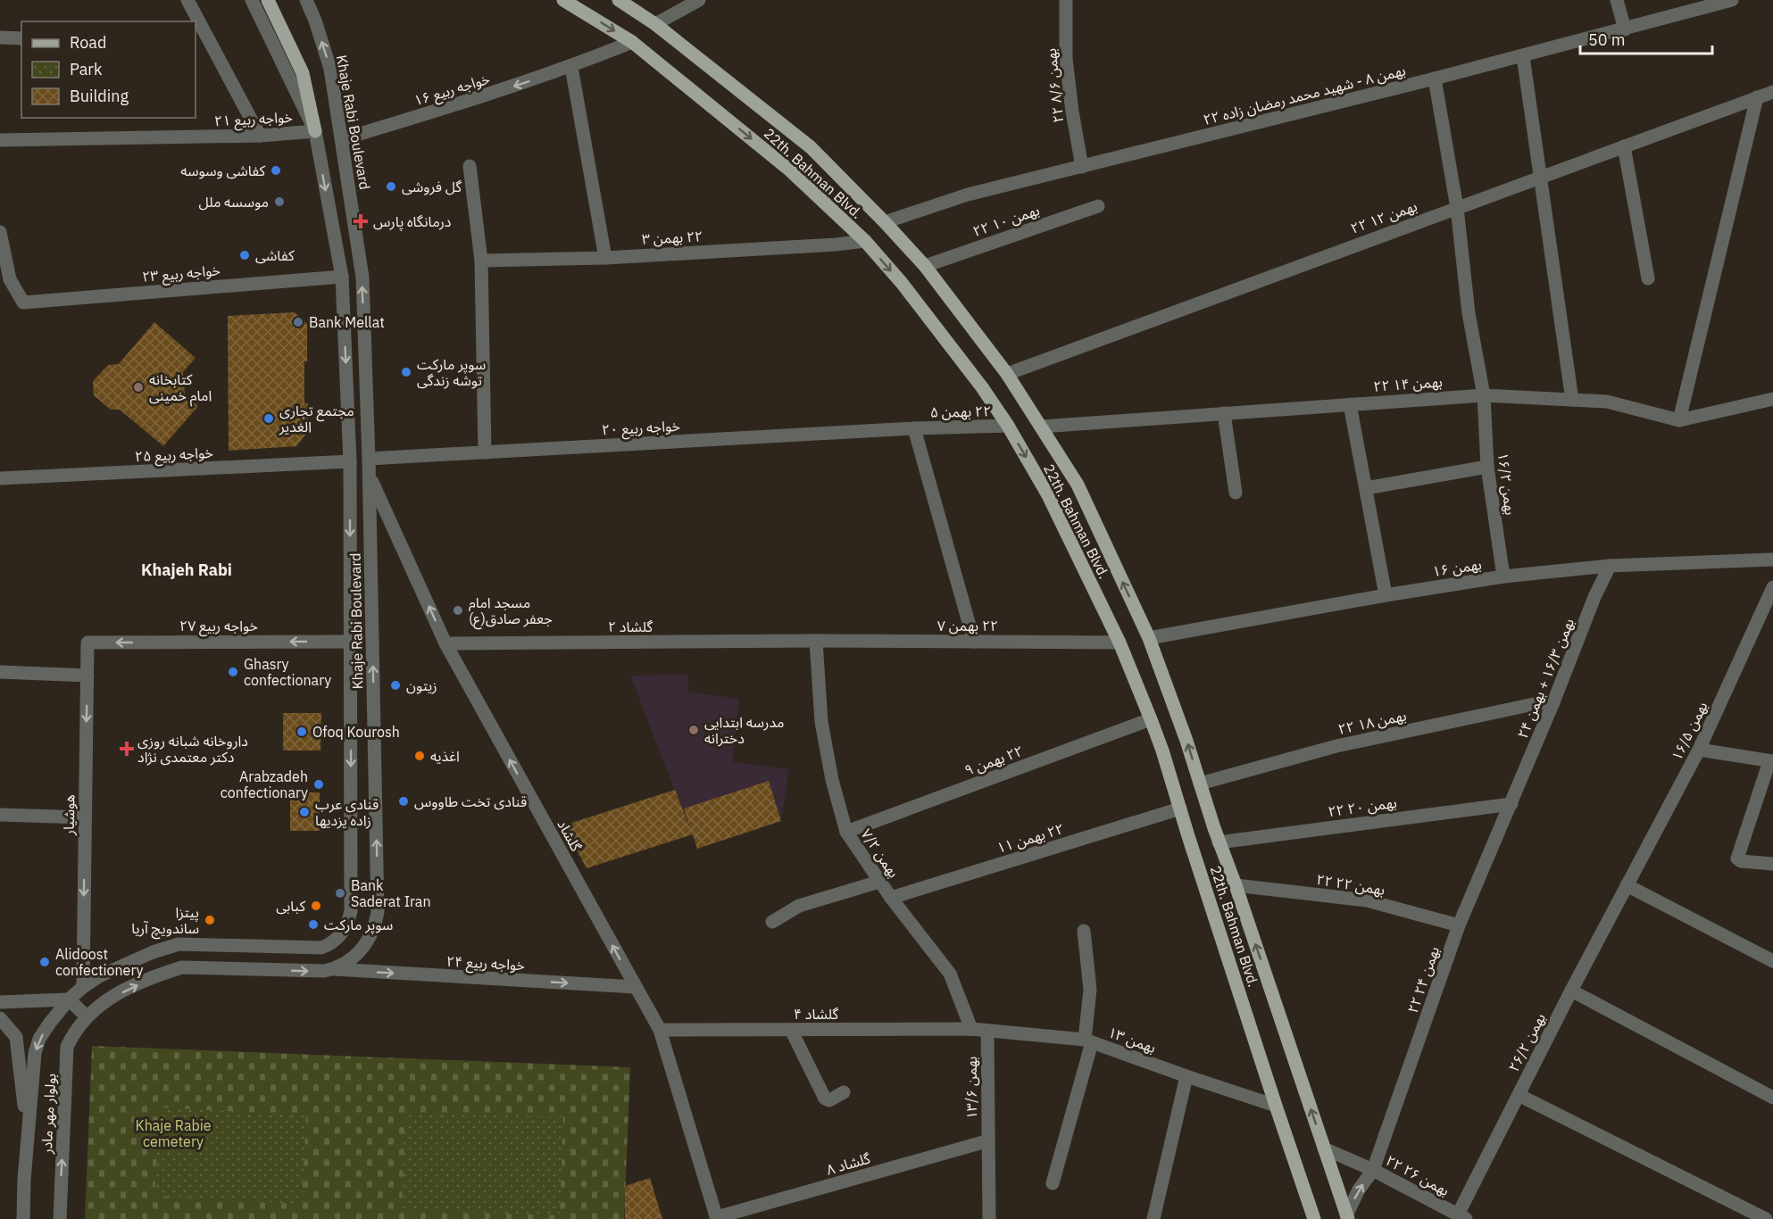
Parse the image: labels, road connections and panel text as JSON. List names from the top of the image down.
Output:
{
  "streets": {
    "main road": ["22th. Bahman Blvd."],
    "street": [
      "۲۲ بهمن ۸/۶",
      "خواجه ربیع ۱۶",
      "۲۲ بهمن ۸ - شهید محمد رمضان زاده",
      "خواجه ربیع ۲۱",
      "Khaje Rabi Boulevard",
      "۲۲ بهمن ۱۲",
      "۲۲ بهمن ۱۰",
      "٢٢ بهمن ۳",
      "خواجه ربیع ۲۳",
      "۲۲ بهمن ۱۴",
      "٢٢ بهمن ۵",
      "خواجه ربیع ۲۰",
      "خواجه ربیع ۲۵",
      "بهمن ۱۶/۲",
      "بهمن ۱۶",
      "خواجه ربیع ۲۷",
      "٢٢ بهمن ٧",
      "گلشاد ۲",
      "بهمن ۱۶/۳ + بهمن ۲۴",
      "۲۲ بهمن ۱۸",
      "بهمن ۱۶/۵",
      "٢٢ بهمن ۹",
      "۲۲ بهمن ۲۰",
      "هوشیار",
      "گلشاد",
      "٢٢ بهمن ١١",
      "بهمن ۷/۲",
      "۲۲ بهمن ۲۲",
      "خواجه ربیع ۲۴",
      "۲۲ بهمن ۲۴",
      "گلشاد ۴",
      "بهمن ۱۳",
      "بهمن ۲۶/۲",
      "بهمن ۱۳/۶",
      "بولوار مهر مادر",
      "گلشاد ۸",
      "۲۲ بهمن ۲۶"
    ]
  },
  "crossings": [
    ["۲۲ بهمن ۸/۶", "۲۲ بهمن ۸ - شهید محمد رمضان زاده"],
    ["خواجه ربیع ۱۶", "Khaje Rabi Boulevard"],
    ["خواجه ربیع ۱۶", "22th. Bahman Blvd."],
    ["۲۲ بهمن ۸ - شهید محمد رمضان زاده", "22th. Bahman Blvd."],
    ["۲۲ بهمن ۸ - شهید محمد رمضان زاده", "بهمن ۱۶/۲"],
    ["خواجه ربیع ۲۱", "Khaje Rabi Boulevard"],
    ["Khaje Rabi Boulevard", "خواجه ربیع ۲۳"],
    ["Khaje Rabi Boulevard", "خواجه ربیع ۲۰"],
    ["Khaje Rabi Boulevard", "خواجه ربیع ۲۵"],
    ["Khaje Rabi Boulevard", "خواجه ربیع ۲۷"],
    ["Khaje Rabi Boulevard", "هوشیار"],
    ["Khaje Rabi Boulevard", "گلشاد"],
    ["Khaje Rabi Boulevard", "خواجه ربیع ۲۴"],
    ["Khaje Rabi Boulevard", "بولوار مهر مادر"],
    ["22th. Bahman Blvd.", "۲۲ بهمن ۱۲"],
    ["22th. Bahman Blvd.", "۲۲ بهمن ۱۰"],
    ["22th. Bahman Blvd.", "٢٢ بهمن ۳"],
    ["22th. Bahman Blvd.", "۲۲ بهمن ۱۴"],
    ["22th. Bahman Blvd.", "٢٢ بهمن ۵"],
    ["22th. Bahman Blvd.", "بهمن ۱۶"],
    ["22th. Bahman Blvd.", "٢٢ بهمن ٧"],
    ["22th. Bahman Blvd.", "۲۲ بهمن ۱۸"],
    ["22th. Bahman Blvd.", "٢٢ بهمن ۹"],
    ["22th. Bahman Blvd.", "۲۲ بهمن ۲۰"],
    ["22th. Bahman Blvd.", "٢٢ بهمن ١١"],
    ["22th. Bahman Blvd.", "۲۲ بهمن ۲۲"],
    ["22th. Bahman Blvd.", "بهمن ۱۳"],
    ["22th. Bahman Blvd.", "۲۲ بهمن ۲۶"],
    ["۲۲ بهمن ۱۲", "بهمن ۱۶/۲"],
    ["۲۲ بهمن ۱۴", "بهمن ۱۶/۲"],
    ["٢٢ بهمن ۵", "خواجه ربیع ۲۰"],
    ["بهمن ۱۶/۲", "بهمن ۱۶"],
    ["بهمن ۱۶", "بهمن ۱۶/۳ + بهمن ۲۴"],
    ["خواجه ربیع ۲۷", "هوشیار"],
    ["٢٢ بهمن ٧", "گلشاد ۲"],
    ["٢٢ بهمن ٧", "بهمن ۷/۲"],
    ["گلشاد ۲", "گلشاد"],
    ["گلشاد ۲", "بهمن ۷/۲"],
    ["بهمن ۱۶/۳ + بهمن ۲۴", "۲۲ بهمن ۱۸"],
    ["بهمن ۱۶/۳ + بهمن ۲۴", "۲۲ بهمن ۲۰"],
    ["بهمن ۱۶/۳ + بهمن ۲۴", "۲۲ بهمن ۲۴"],
    ["بهمن ۱۶/۵", "بهمن ۲۶/۲"],
    ["٢٢ بهمن ۹", "بهمن ۷/۲"],
    ["۲۲ بهمن ۲۰", "۲۲ بهمن ۲۴"],
    ["گلشاد", "خواجه ربیع ۲۴"],
    ["گلشاد", "گلشاد ۴"],
    ["گلشاد", "گلشاد ۸"],
    ["٢٢ بهمن ١١", "بهمن ۷/۲"],
    ["بهمن ۷/۲", "گلشاد ۴"],
    ["بهمن ۷/۲", "بهمن ۱۳"],
    ["۲۲ بهمن ۲۲", "۲۲ بهمن ۲۴"],
    ["۲۲ بهمن ۲۴", "۲۲ بهمن ۲۶"],
    ["گلشاد ۴", "بهمن ۱۳"],
    ["بهمن ۱۳", "بهمن ۱۳/۶"],
    ["بهمن ۲۶/۲", "۲۲ بهمن ۲۶"],
    ["بهمن ۱۳/۶", "گلشاد ۸"]
  ],
  "one_way": [
    "خواجه ربیع ۱۶",
    "خواجه ربیع ۲۷",
    "هوشیار",
    "گلشاد",
    "خواجه ربیع ۲۴"
  ],
  "districts": ["Khajeh Rabi"],
  "parks": ["Khaje Rabie cemetery"],
  "places": {
    "other": [
      "کفاشی وسوسه",
      "گل فروشی",
      "موسسه ملل",
      "کفاشی",
      "Bank Mellat",
      "سوپر مارکت توشه زندگی",
      "کتابخانه امام خمینی",
      "مجتمع تجاری الغدیر",
      "مسجد امام جعفر صادق(ع)",
      "Ghasry confectionary",
      "زیتون",
      "مدرسه ابتدایی دخترانه",
      "Ofoq Kourosh",
      "اغذیه",
      "Arabzadeh confectionary",
      "قنادی تخت طاووس",
      "قنادی عرب زاده یزدیها",
      "Bank Saderat Iran",
      "کبابی",
      "پیتزا ساندویچ آریا",
      "سوپر مارکت",
      "Alidoost confectionery"
    ],
    "health": ["درمانگاه پارس", "داروخانه شبانه روزی دکتر معتمدی نژاد"]
  },
  "legend": ["Road", "Park", "Building"],
  "scale_bar": "50 m"
}
